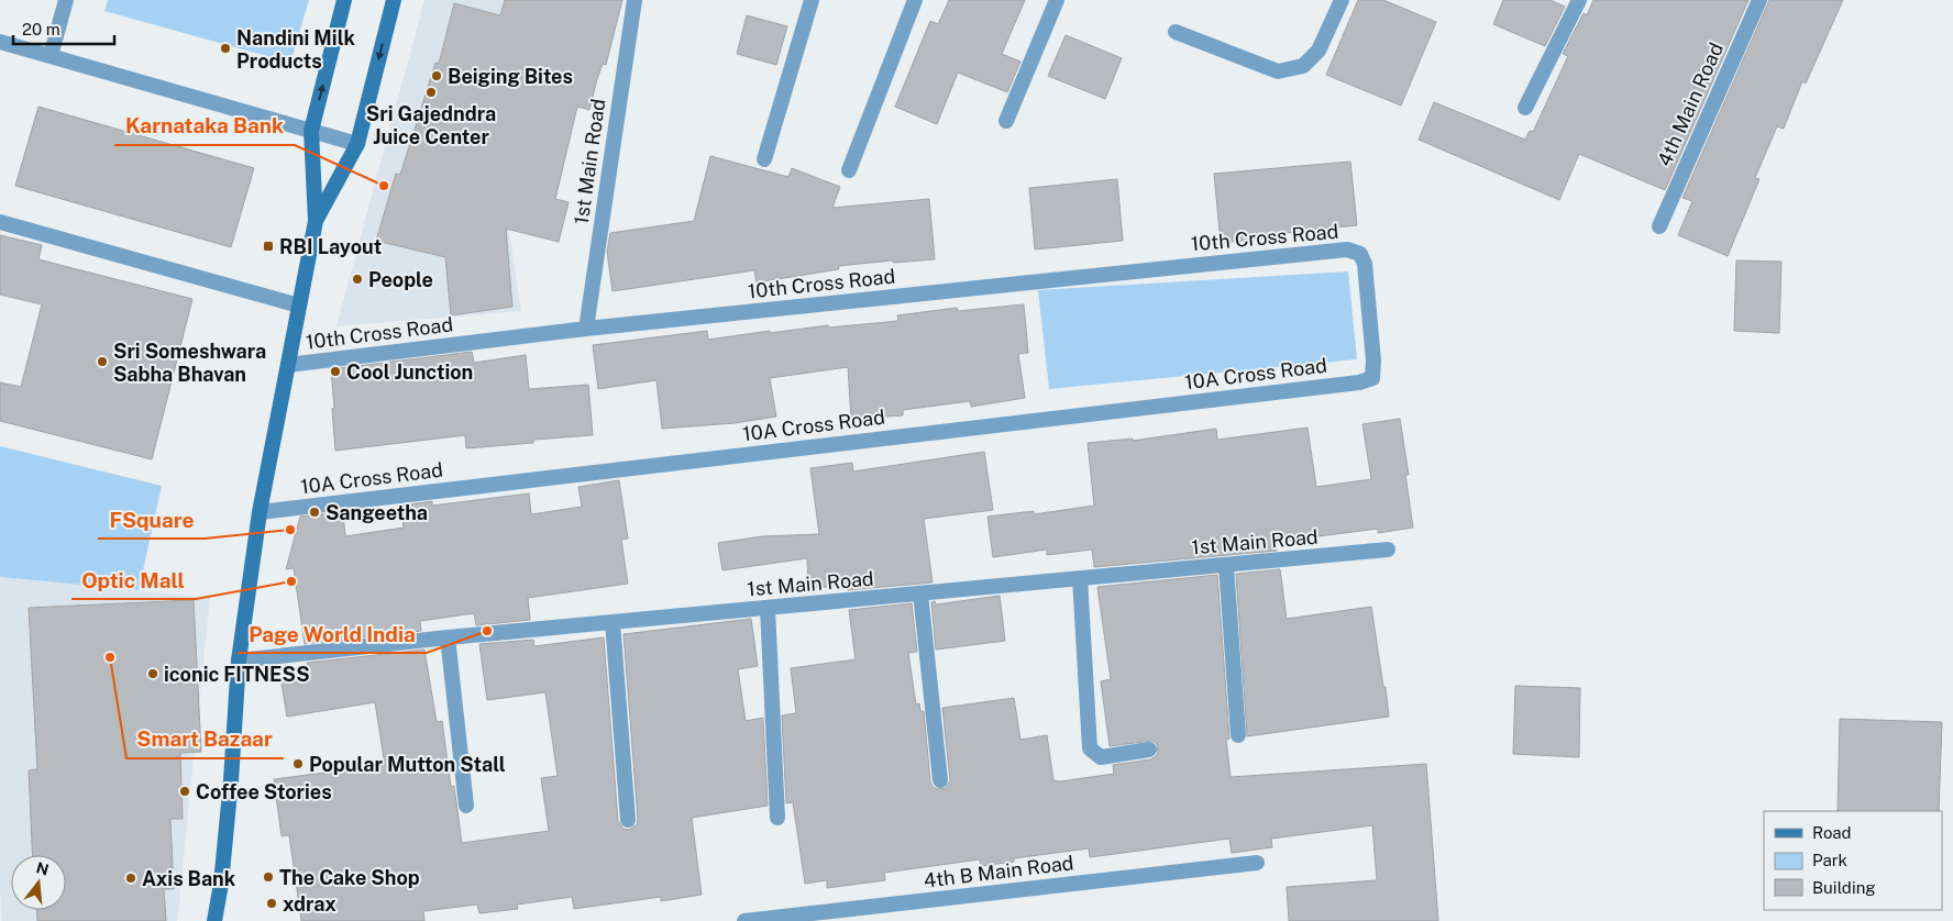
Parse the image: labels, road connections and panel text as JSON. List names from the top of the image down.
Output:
{
  "streets": {
    "street": [
      "4th Main Road",
      "1st Main Road",
      "10th Cross Road",
      "10A Cross Road",
      "4th B Main Road"
    ]
  },
  "crossings": [
    ["1st Main Road", "10th Cross Road"],
    ["10th Cross Road", "10A Cross Road"]
  ],
  "places": {
    "other": [
      "Nandini Milk Products",
      "Beiging Bites",
      "Sri Gajedndra Juice Center",
      "Karnataka Bank",
      "People",
      "Sri Someshwara Sabha Bhavan",
      "Cool Junction",
      "Sangeetha",
      "FSquare",
      "Optic Mall",
      "Page World India",
      "Smart Bazaar",
      "iconic FITNESS",
      "Popular Mutton Stall",
      "Coffee Stories",
      "The Cake Shop",
      "Axis Bank",
      "xdrax"
    ],
    "transit": ["RBI Layout"]
  },
  "legend": ["Road", "Park", "Building"],
  "scale_bar": "20 m",
  "north": "top"
}
